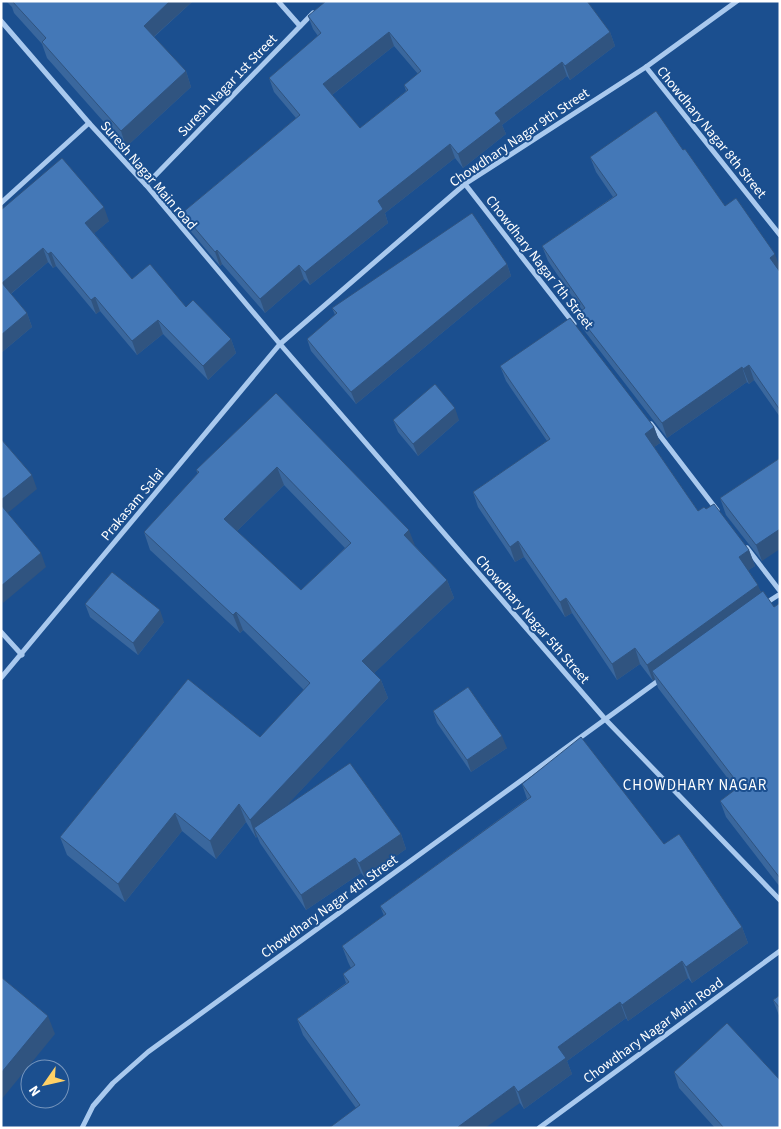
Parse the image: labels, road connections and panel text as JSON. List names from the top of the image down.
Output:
{
  "streets": {
    "street": [
      "Suresh Nagar 1st Street",
      "Chowdhary Nagar 8th Street",
      "Chowdhary Nagar 9th Street",
      "Suresh Nagar Main road",
      "Chowdhary Nagar 7th Street",
      "Prakasam Salai",
      "Chowdhary Nagar 5th Street",
      "Chowdhary Nagar 4th Street",
      "Chowdhary Nagar Main Road"
    ]
  },
  "crossings": [
    ["Suresh Nagar 1st Street", "Suresh Nagar Main road"],
    ["Chowdhary Nagar 8th Street", "Chowdhary Nagar 9th Street"],
    ["Chowdhary Nagar 9th Street", "Suresh Nagar Main road"],
    ["Chowdhary Nagar 9th Street", "Chowdhary Nagar 7th Street"],
    ["Chowdhary Nagar 9th Street", "Prakasam Salai"],
    ["Chowdhary Nagar 9th Street", "Chowdhary Nagar 5th Street"],
    ["Suresh Nagar Main road", "Prakasam Salai"],
    ["Suresh Nagar Main road", "Chowdhary Nagar 5th Street"],
    ["Prakasam Salai", "Chowdhary Nagar 5th Street"],
    ["Chowdhary Nagar 5th Street", "Chowdhary Nagar 4th Street"]
  ],
  "districts": ["CHOWDHARY NAGAR"],
  "north": "bottom left"
}
